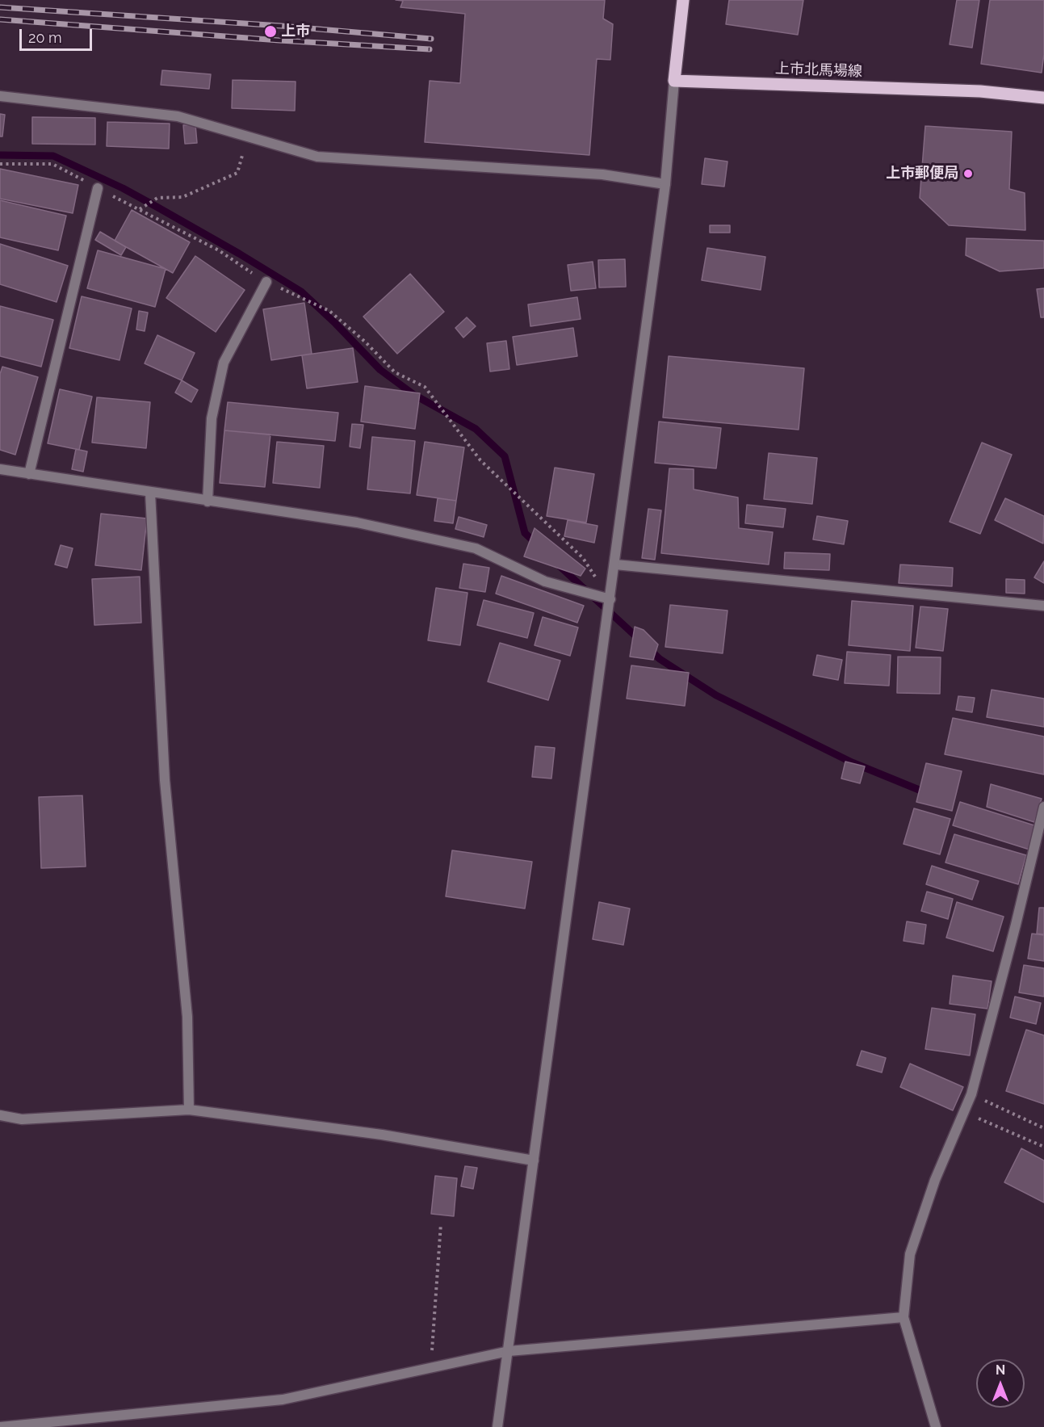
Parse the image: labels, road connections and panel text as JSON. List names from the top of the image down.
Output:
{
  "streets": {
    "main road": ["上市北馬場線"]
  },
  "places": ["上市", "上市郵便局"],
  "scale_bar": "20 m",
  "north": "top"
}
